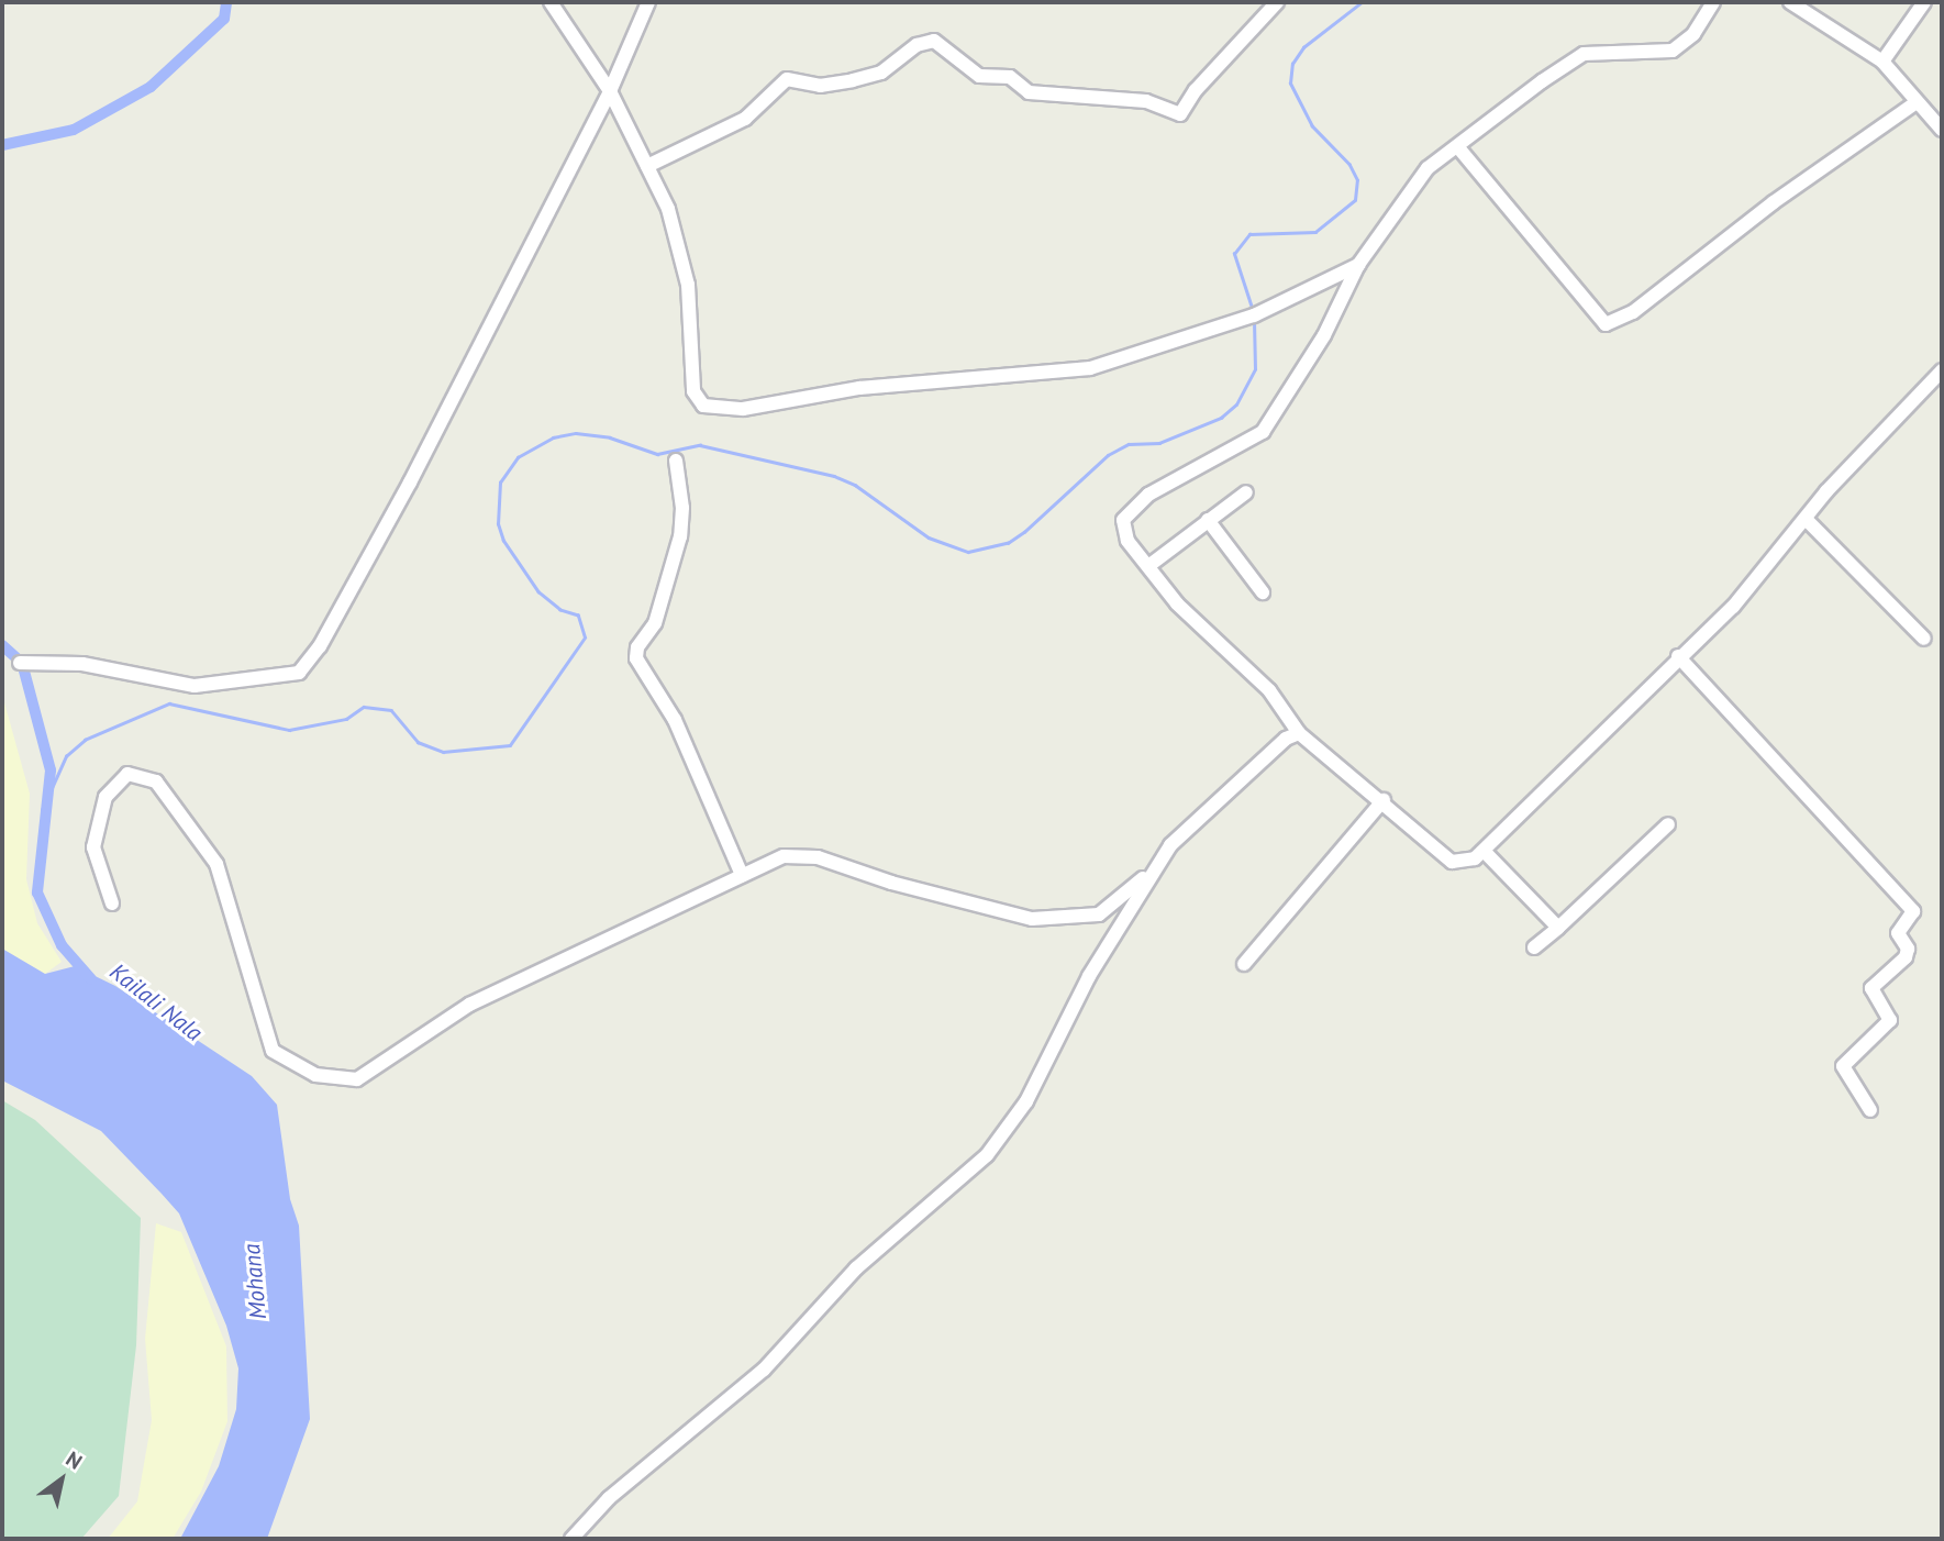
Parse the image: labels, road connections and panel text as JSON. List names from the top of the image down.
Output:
{
  "water": ["Kailali Nala", "Mohana"],
  "north": "top right"
}
